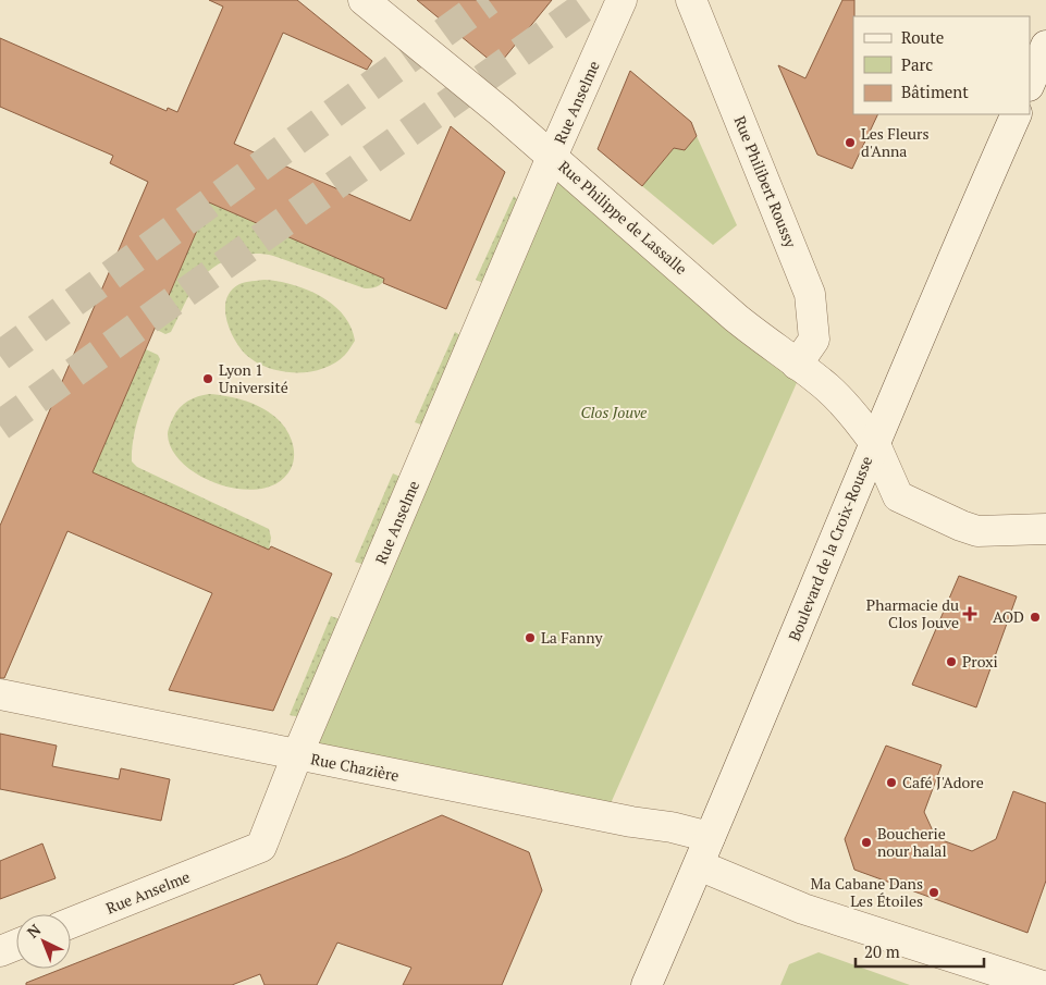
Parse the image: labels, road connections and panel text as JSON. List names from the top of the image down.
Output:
{
  "streets": {
    "street": [
      "Rue Anselme",
      "Rue Philibert Roussy",
      "Rue Philippe de Lassalle",
      "Boulevard de la Croix-Rousse",
      "Rue Chazière"
    ]
  },
  "crossings": [
    ["Rue Anselme", "Rue Philippe de Lassalle"],
    ["Rue Anselme", "Rue Chazière"],
    ["Rue Philibert Roussy", "Rue Philippe de Lassalle"],
    ["Rue Philippe de Lassalle", "Boulevard de la Croix-Rousse"],
    ["Boulevard de la Croix-Rousse", "Rue Chazière"]
  ],
  "parks": ["Clos Jouve"],
  "places": {
    "other": [
      "Les Fleurs d'Anna",
      "Lyon 1 Université",
      "AOD",
      "La Fanny",
      "Proxi",
      "Café J'Adore",
      "Boucherie nour halal",
      "Ma Cabane Dans Les Étoiles"
    ],
    "health": ["Pharmacie du Clos Jouve"]
  },
  "legend": ["Route", "Parc", "Bâtiment"],
  "scale_bar": "20 m",
  "north": "top left"
}
